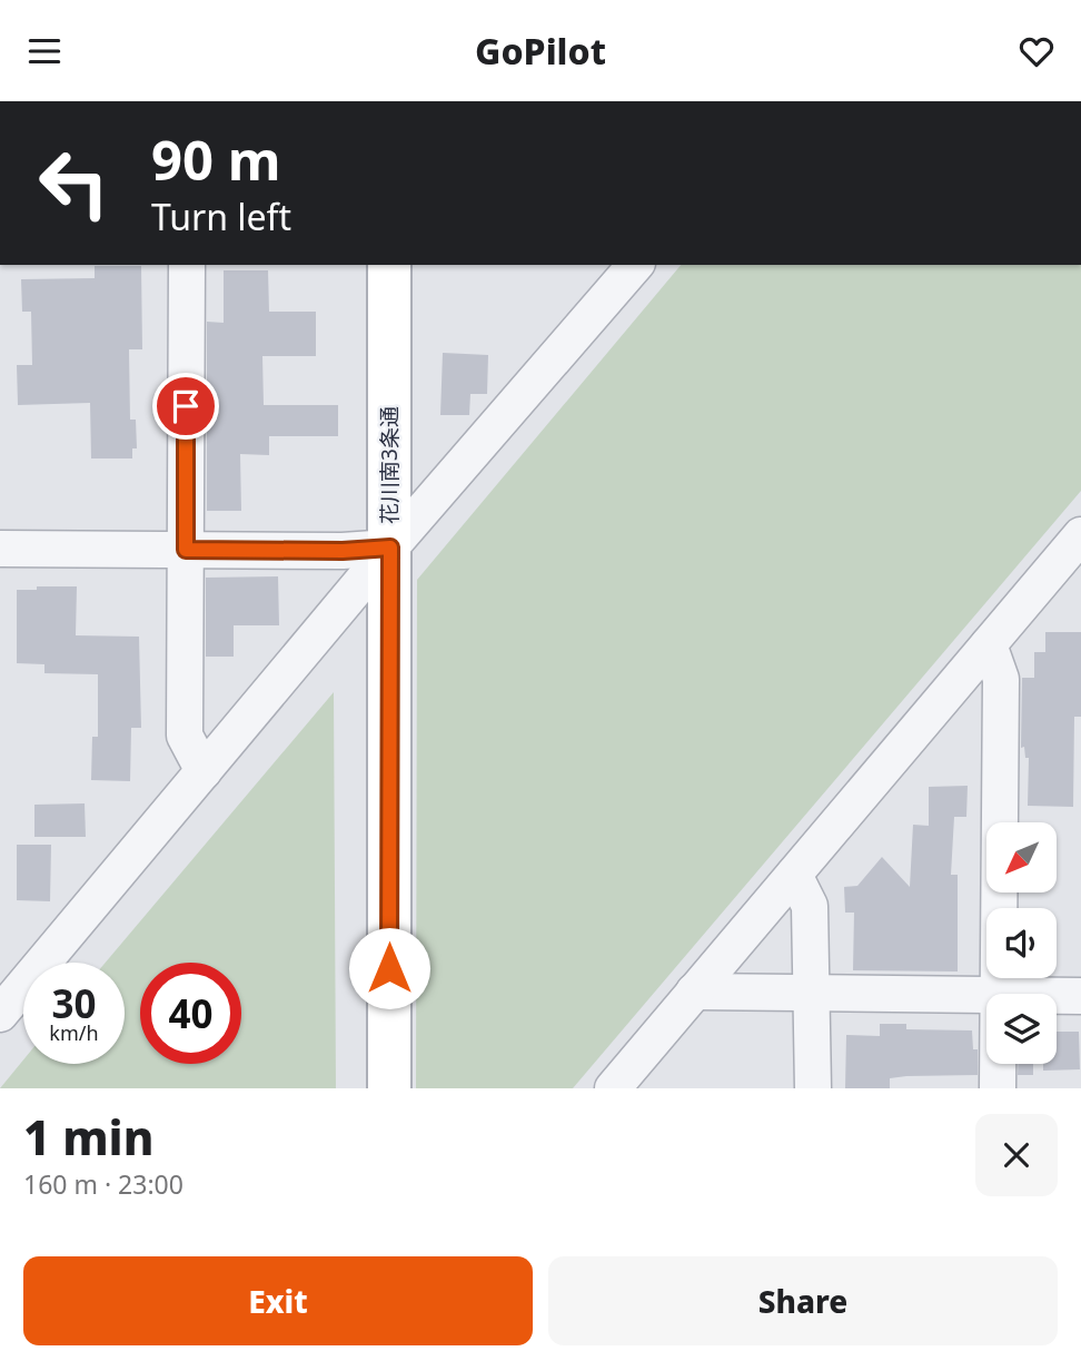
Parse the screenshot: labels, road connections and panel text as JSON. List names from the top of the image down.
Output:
{
  "streets": {
    "street": ["花川南3条通"]
  },
  "north": "bottom left",
  "page": {
    "header": "GoPilot",
    "turn": ["90 m", "Turn left"],
    "speed": "30 km/h",
    "limit": "40",
    "heading": ["1 min", "160 m · 23:00"],
    "buttons": ["Exit", "Share"]
  }
}
